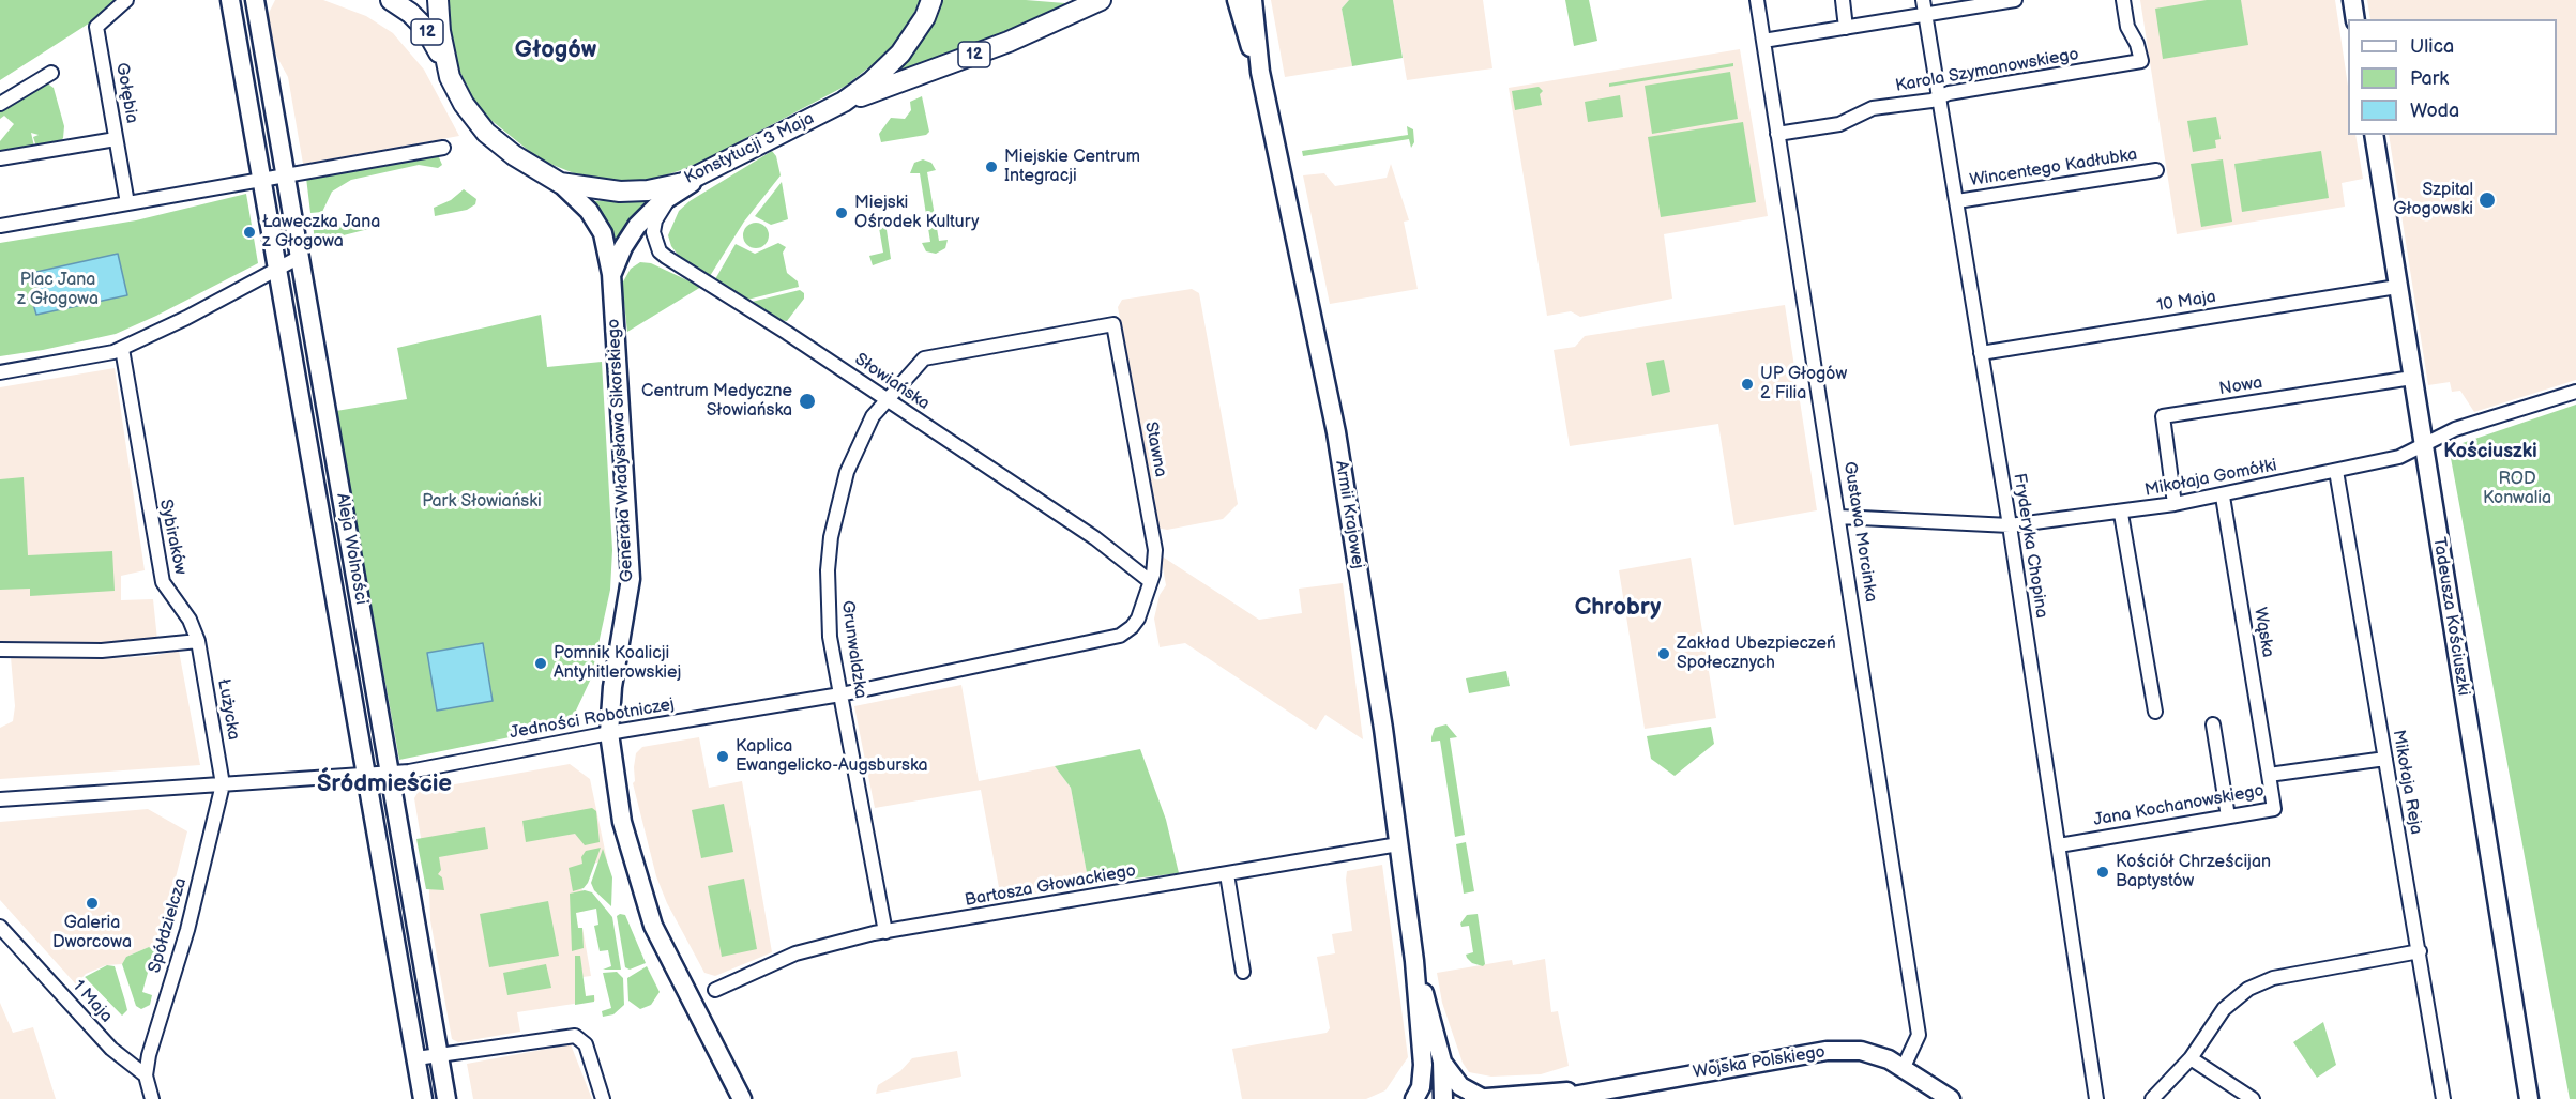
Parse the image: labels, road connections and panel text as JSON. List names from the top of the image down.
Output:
{
  "streets": {
    "main road": ["12", "Konstytucji 3 Maja"],
    "street": [
      "Karola Szymanowskiego",
      "Gołębia",
      "Wincentego Kadłubka",
      "10 Maja",
      "Słowiańska",
      "Nowa",
      "Stawna",
      "Generała Władysława Sikorskiego",
      "Mikołaja Gomółki",
      "Armii Krajowej",
      "Gustawa Morcinka",
      "Sybiraków",
      "Fryderyka Chopina",
      "Aleja Wolności",
      "Tadeusza Kościuszki",
      "Wąska",
      "Grunwaldzka",
      "Łużycka",
      "Jedności Robotniczej",
      "Mikołaja Reja",
      "Jana Kochanowskiego",
      "Bartosza Głowackiego",
      "Spółdzielcza",
      "1 Maja",
      "Wojska Polskiego"
    ]
  },
  "crossings": [
    ["12", "Konstytucji 3 Maja"],
    ["Karola Szymanowskiego", "Gustawa Morcinka"],
    ["Karola Szymanowskiego", "Fryderyka Chopina"],
    ["Konstytucji 3 Maja", "Generała Władysława Sikorskiego"],
    ["Wincentego Kadłubka", "Fryderyka Chopina"],
    ["10 Maja", "Fryderyka Chopina"],
    ["10 Maja", "Tadeusza Kościuszki"],
    ["Słowiańska", "Stawna"],
    ["Słowiańska", "Grunwaldzka"],
    ["Słowiańska", "Jedności Robotniczej"],
    ["Nowa", "Mikołaja Gomółki"],
    ["Nowa", "Tadeusza Kościuszki"],
    ["Stawna", "Grunwaldzka"],
    ["Stawna", "Jedności Robotniczej"],
    ["Generała Władysława Sikorskiego", "Jedności Robotniczej"],
    ["Mikołaja Gomółki", "Gustawa Morcinka"],
    ["Mikołaja Gomółki", "Fryderyka Chopina"],
    ["Mikołaja Gomółki", "Tadeusza Kościuszki"],
    ["Mikołaja Gomółki", "Wąska"],
    ["Mikołaja Gomółki", "Mikołaja Reja"],
    ["Armii Krajowej", "Bartosza Głowackiego"],
    ["Armii Krajowej", "Wojska Polskiego"],
    ["Gustawa Morcinka", "Wojska Polskiego"],
    ["Sybiraków", "Łużycka"],
    ["Fryderyka Chopina", "Jana Kochanowskiego"],
    ["Aleja Wolności", "Jedności Robotniczej"],
    ["Wąska", "Jana Kochanowskiego"],
    ["Grunwaldzka", "Jedności Robotniczej"],
    ["Grunwaldzka", "Bartosza Głowackiego"],
    ["Łużycka", "Jedności Robotniczej"],
    ["Łużycka", "Spółdzielcza"],
    ["Jedności Robotniczej", "Spółdzielcza"],
    ["Mikołaja Reja", "Jana Kochanowskiego"],
    ["Spółdzielcza", "1 Maja"]
  ],
  "districts": [
    "Głogów",
    "Kościuszki",
    "Chrobry",
    "Śródmieście"
  ],
  "parks": ["Plac Jana z Głogowa", "ROD Konwalia", "Park Słowiański"],
  "places": [
    "Miejskie Centrum Integracji",
    "Szpital Głogowski",
    "Miejski Ośrodek Kultury",
    "Ławeczka Jana z Głogowa",
    "UP Głogów 2 Filia",
    "Centrum Medyczne Słowiańska",
    "Zakład Ubezpieczeń Społecznych",
    "Pomnik Koalicji Antyhitlerowskiej",
    "Kaplica Ewangelicko-Augsburska",
    "Kościół Chrześcijan Baptystów",
    "Galeria Dworcowa"
  ],
  "legend": ["Ulica", "Park", "Woda"]
}
